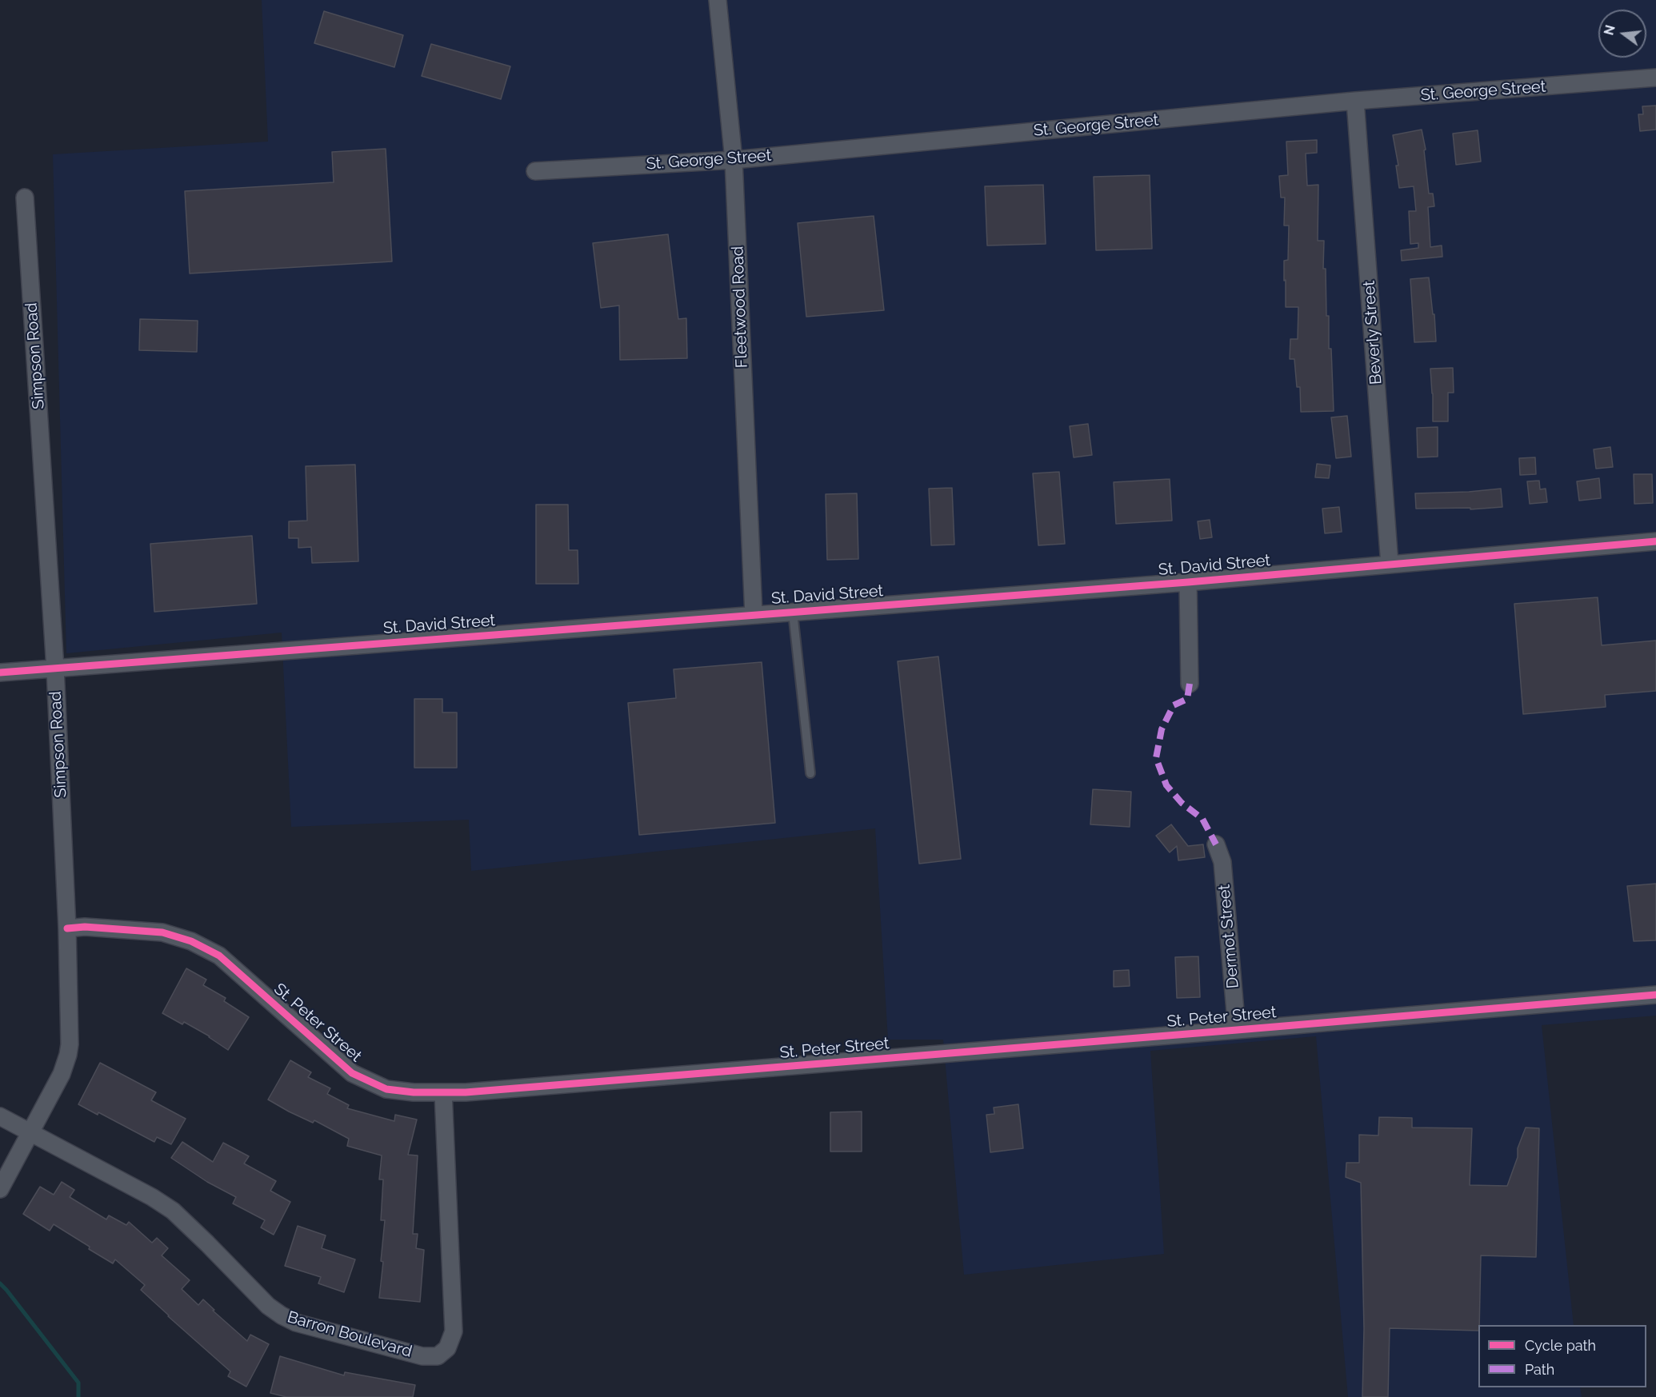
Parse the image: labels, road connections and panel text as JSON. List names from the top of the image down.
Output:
{
  "streets": {
    "street": [
      "St. George Street",
      "Fleetwood Road",
      "Beverly Street",
      "Simpson Road",
      "St. David Street",
      "Dermot Street",
      "St. Peter Street",
      "Barron Boulevard"
    ]
  },
  "crossings": [
    ["St. George Street", "Fleetwood Road"],
    ["St. George Street", "Beverly Street"],
    ["Fleetwood Road", "St. David Street"],
    ["Beverly Street", "St. David Street"],
    ["Simpson Road", "St. David Street"],
    ["Simpson Road", "St. Peter Street"],
    ["Simpson Road", "Barron Boulevard"],
    ["Dermot Street", "St. Peter Street"],
    ["St. Peter Street", "Barron Boulevard"]
  ],
  "legend": ["Cycle path", "Path"],
  "north": "left"
}
